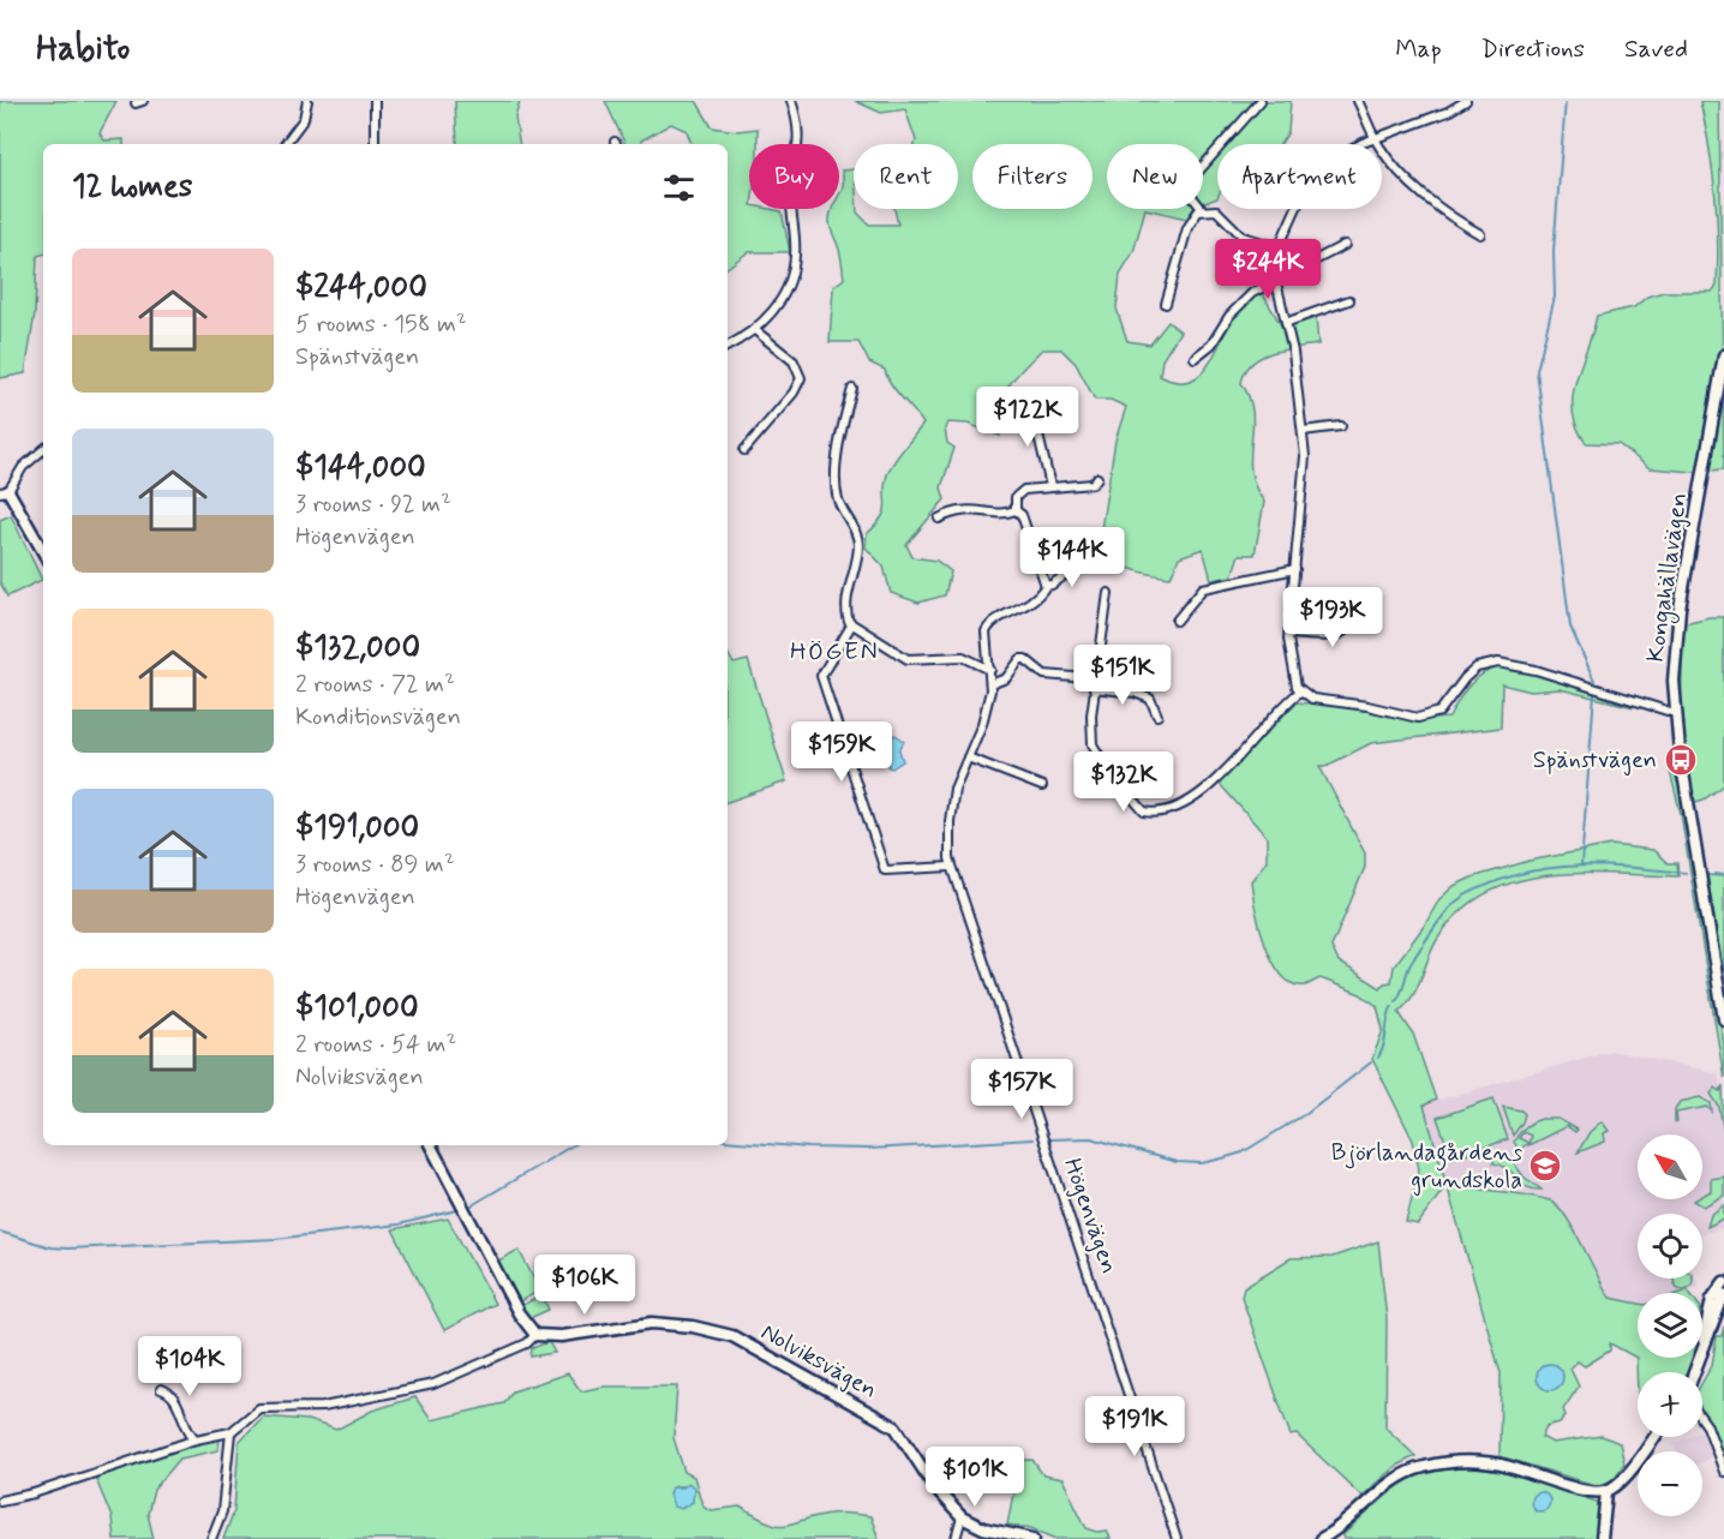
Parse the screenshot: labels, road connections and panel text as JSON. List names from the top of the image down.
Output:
{
  "streets": {
    "street": ["Kongahällavägen", "Högenvägen", "Nolviksvägen"]
  },
  "districts": ["HÖGEN"],
  "places": {
    "bus stop": ["Spänstvägen"],
    "school or university": ["Björlandagårdens grundskola"]
  },
  "north": "top left",
  "page": {
    "header": "Habito",
    "nav": ["Map", "Directions", "Saved"],
    "chip": [
      "Buy",
      "Rent",
      "Filters",
      "New",
      "Apartment"
    ],
    "heading": "12 homes",
    "list": [
      {
        "name": "$244,000",
        "note": "5 rooms · 158 m² · Spänstvägen"
      },
      {
        "name": "$144,000",
        "note": "3 rooms · 92 m² · Högenvägen"
      },
      {
        "name": "$132,000",
        "note": "2 rooms · 72 m² · Konditionsvägen"
      },
      {
        "name": "$191,000",
        "note": "3 rooms · 89 m² · Högenvägen"
      },
      {
        "name": "$101,000",
        "note": "2 rooms · 54 m² · Nolviksvägen"
      }
    ],
    "price": [
      "$244K",
      "$122K",
      "$144K",
      "$193K",
      "$151K",
      "$159K",
      "$132K",
      "$157K",
      "$106K",
      "$104K",
      "$191K",
      "$101K"
    ],
    "map_buttons": ["+", "−"]
  }
}
